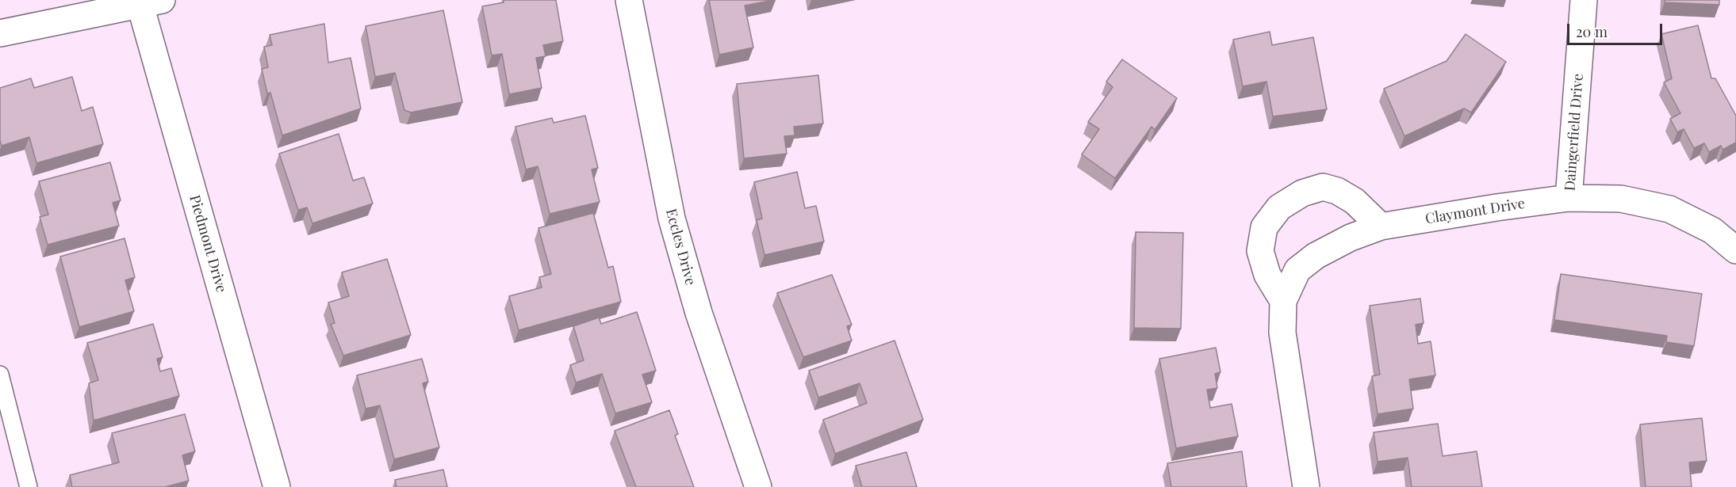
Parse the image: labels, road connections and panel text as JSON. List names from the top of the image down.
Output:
{
  "streets": {
    "street": [
      "Daingerfield Drive",
      "Claymont Drive",
      "Piedmont Drive",
      "Eccles Drive"
    ]
  },
  "crossings": [
    ["Daingerfield Drive", "Claymont Drive"]
  ],
  "scale_bar": "20 m"
}
